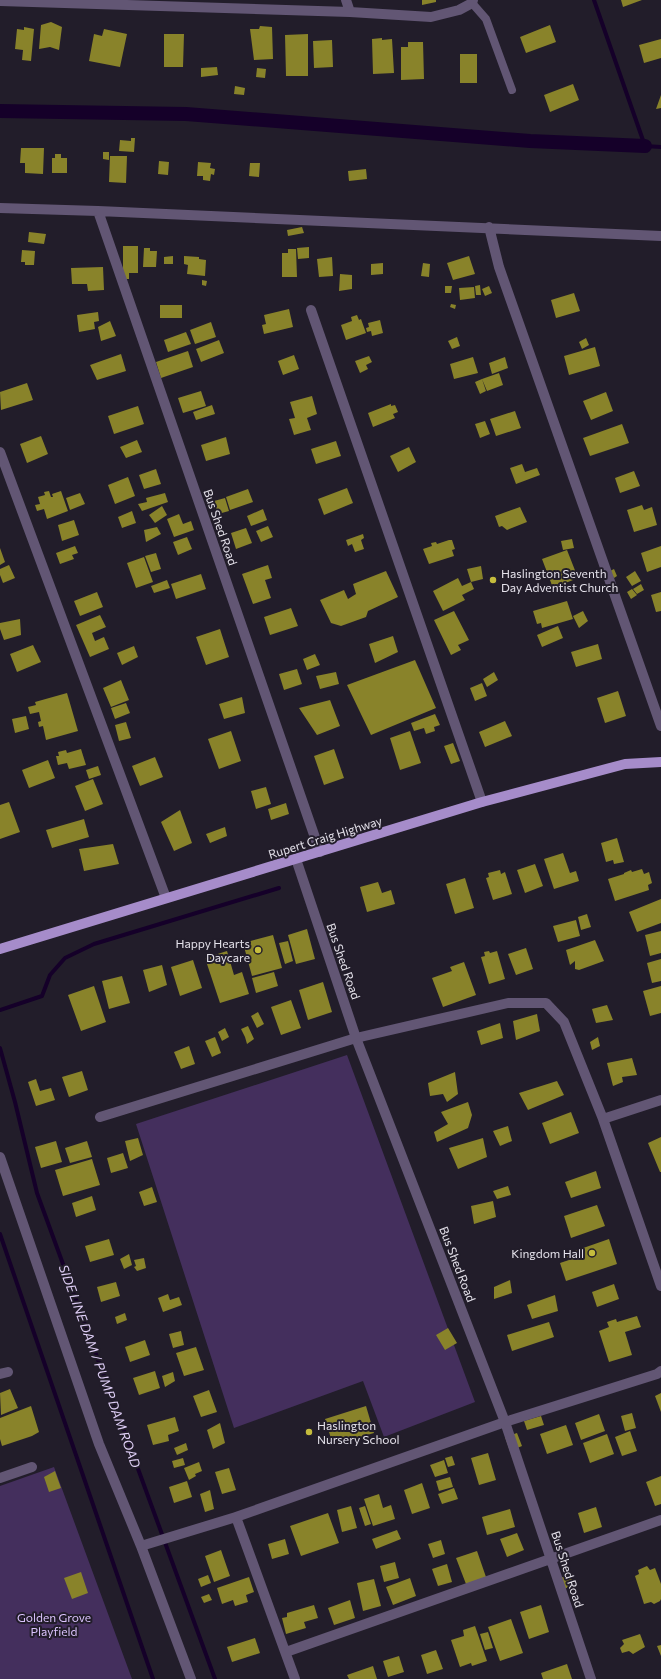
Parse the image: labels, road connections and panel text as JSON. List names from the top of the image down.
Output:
{
  "streets": {
    "main road": ["Rupert Craig Highway"],
    "street": ["Bus Shed Road"]
  },
  "crossings": [
    ["Bus Shed Road", "Rupert Craig Highway"]
  ],
  "water": ["SIDE LINE DAM / PUMP DAM ROAD"],
  "parks": ["Golden Grove Playfield"],
  "places": [
    "Haslington Seventh Day Adventist Church",
    "Happy Hearts Daycare",
    "Kingdom Hall",
    "Haslington Nursery School"
  ]
}
